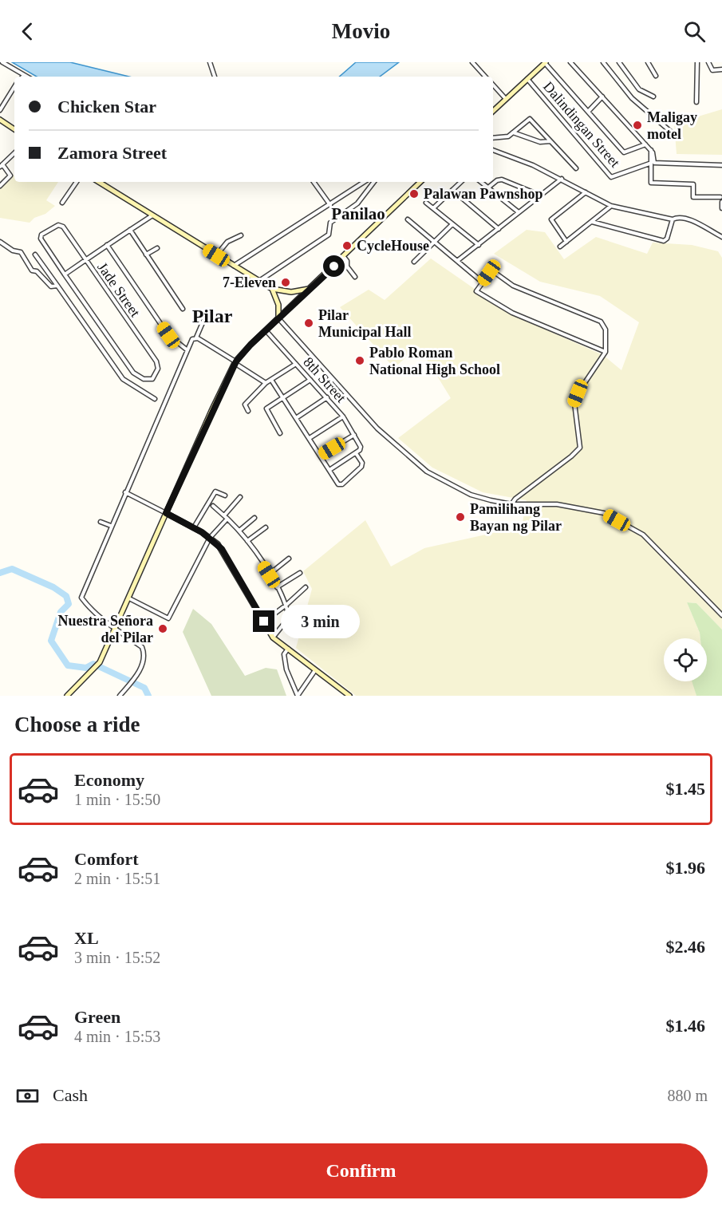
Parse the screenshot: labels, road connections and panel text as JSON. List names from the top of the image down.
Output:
{
  "streets": {
    "street": ["Dalindingan Street", "Jade Street", "8th Street"]
  },
  "districts": ["Panilao", "Pilar"],
  "places": [
    "Maligay motel",
    "Palawan Pawnshop",
    "CycleHouse",
    "7-Eleven",
    "Pilar Municipal Hall",
    "Pablo Roman National High School",
    "Pamilihang Bayan ng Pilar",
    "Nuestra Señora del Pilar"
  ],
  "page": {
    "header": "Movio",
    "banner": ["Chicken Star", "Zamora Street"],
    "bubble": "3 min",
    "heading": "Choose a ride",
    "list": [
      {
        "name": "Economy",
        "note": "1 min · 15:50",
        "value": "$1.45"
      },
      {
        "name": "Comfort",
        "note": "2 min · 15:51",
        "value": "$1.96"
      },
      {
        "name": "XL",
        "note": "3 min · 15:52",
        "value": "$2.46"
      },
      {
        "name": "Green",
        "note": "4 min · 15:53",
        "value": "$1.46"
      }
    ],
    "pay": ["Cash", "880 m"],
    "buttons": "Confirm"
  }
}
